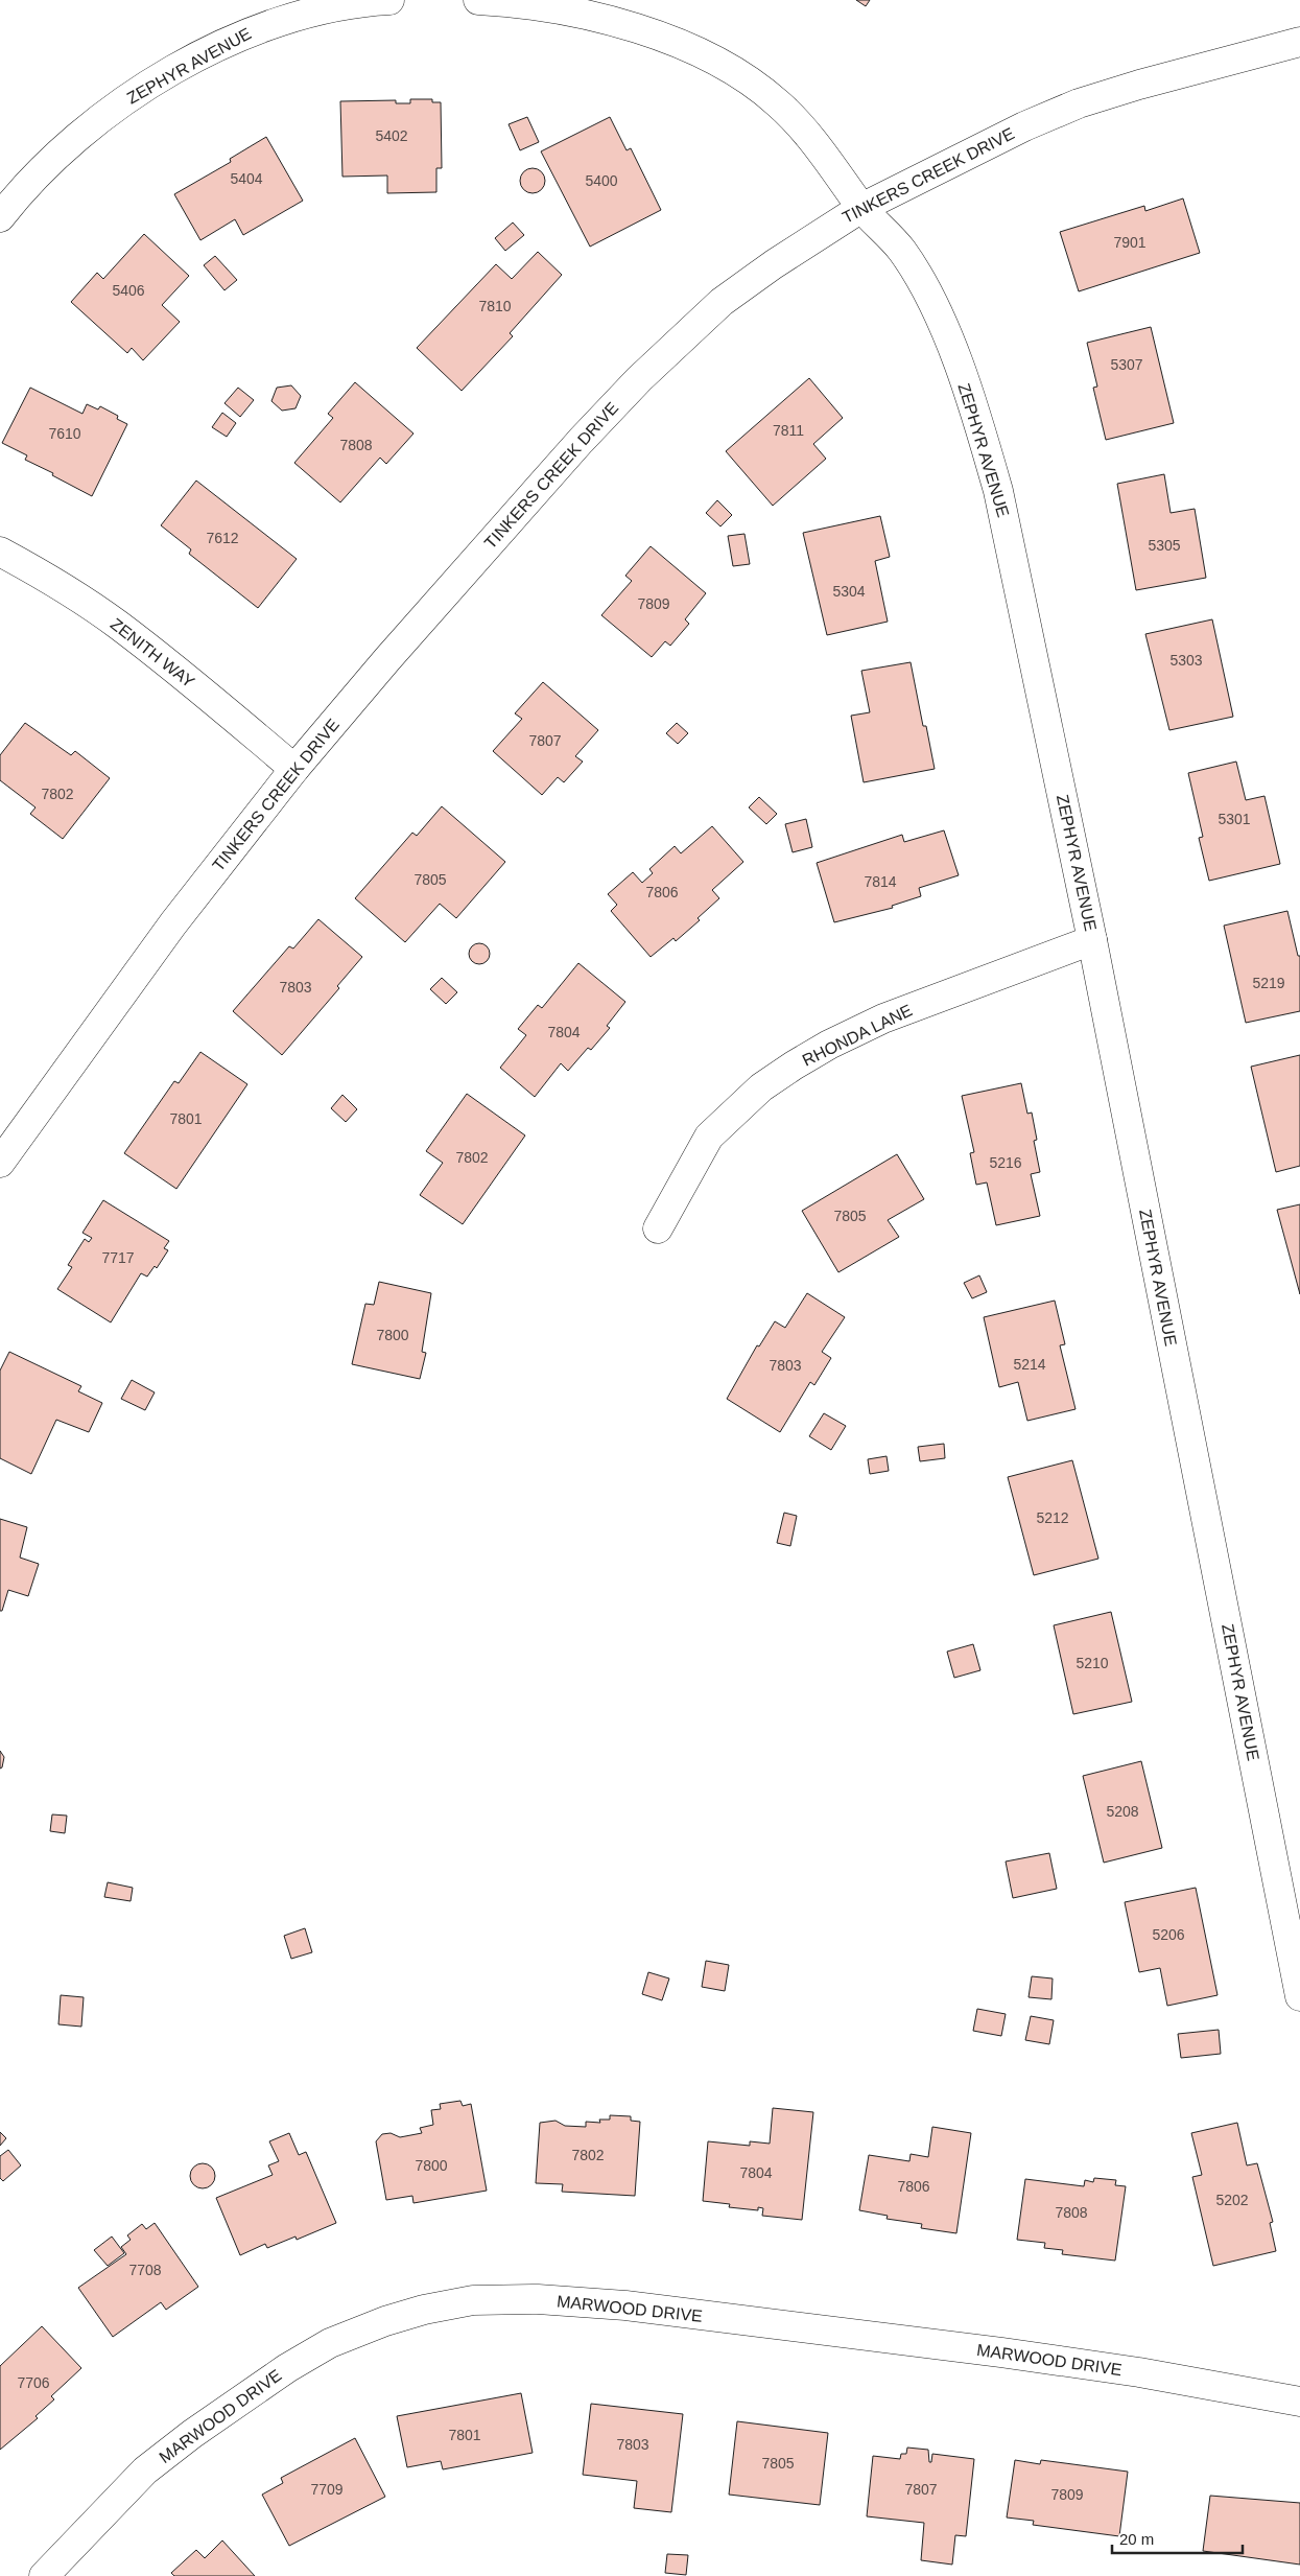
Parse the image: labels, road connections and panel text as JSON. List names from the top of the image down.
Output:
{
  "streets": {
    "street": [
      "ZEPHYR AVENUE",
      "TINKERS CREEK DRIVE",
      "ZENITH WAY",
      "RHONDA LANE",
      "MARWOOD DRIVE"
    ]
  },
  "crossings": [
    ["ZEPHYR AVENUE", "TINKERS CREEK DRIVE"],
    ["ZEPHYR AVENUE", "RHONDA LANE"],
    ["TINKERS CREEK DRIVE", "ZENITH WAY"]
  ],
  "house_numbers": [
    "5402",
    "5404",
    "5400",
    "7901",
    "5406",
    "7810",
    "5307",
    "7811",
    "7610",
    "7808",
    "7612",
    "5305",
    "5304",
    "7809",
    "5303",
    "7807",
    "7802",
    "5301",
    "7805",
    "7814",
    "7806",
    "5219",
    "7803",
    "7804",
    "7801",
    "7802",
    "5216",
    "7805",
    "7717",
    "7800",
    "5214",
    "7803",
    "5212",
    "5210",
    "5208",
    "5206",
    "7802",
    "7800",
    "7804",
    "7806",
    "5202",
    "7808",
    "7708",
    "7706",
    "7801",
    "7803",
    "7805",
    "7709",
    "7807",
    "7809"
  ],
  "scale_bar": "20 m"
}
